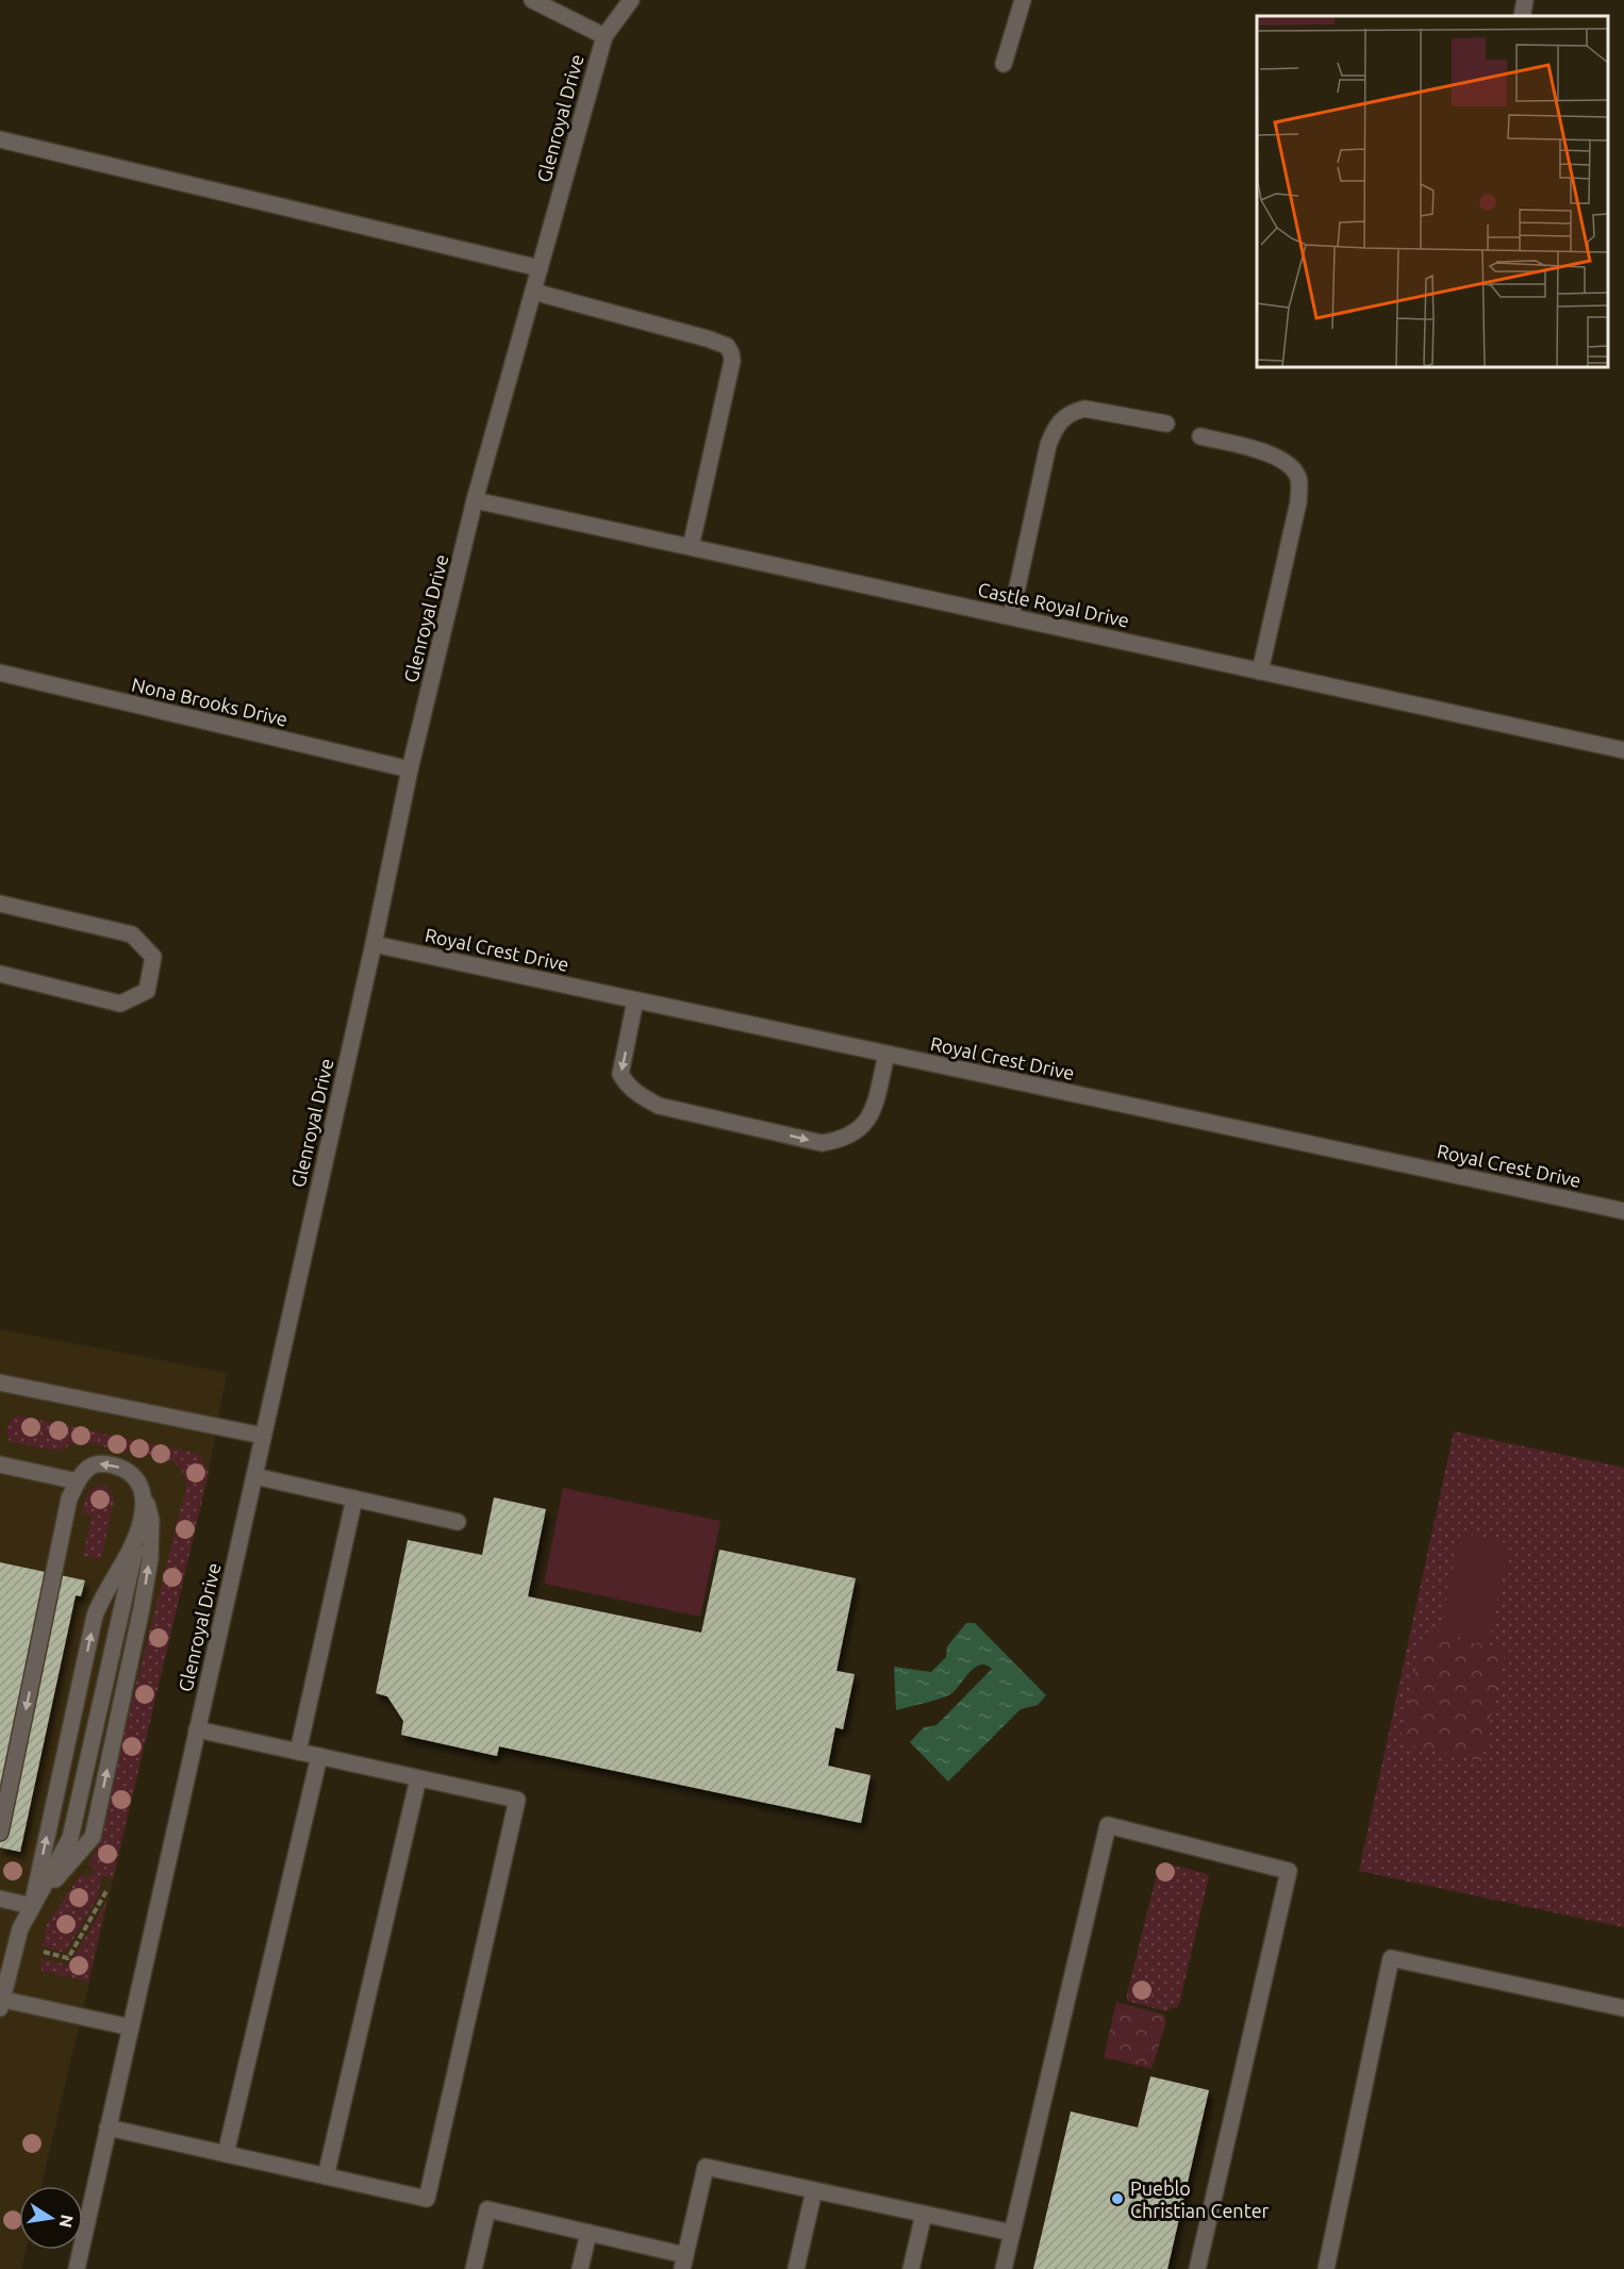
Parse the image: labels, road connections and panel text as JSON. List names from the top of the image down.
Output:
{
  "streets": {
    "street": [
      "Glenroyal Drive",
      "Castle Royal Drive",
      "Nona Brooks Drive",
      "Royal Crest Drive"
    ]
  },
  "crossings": [
    ["Glenroyal Drive", "Castle Royal Drive"],
    ["Glenroyal Drive", "Nona Brooks Drive"],
    ["Glenroyal Drive", "Royal Crest Drive"]
  ],
  "places": ["Pueblo Christian Center"],
  "north": "right"
}
